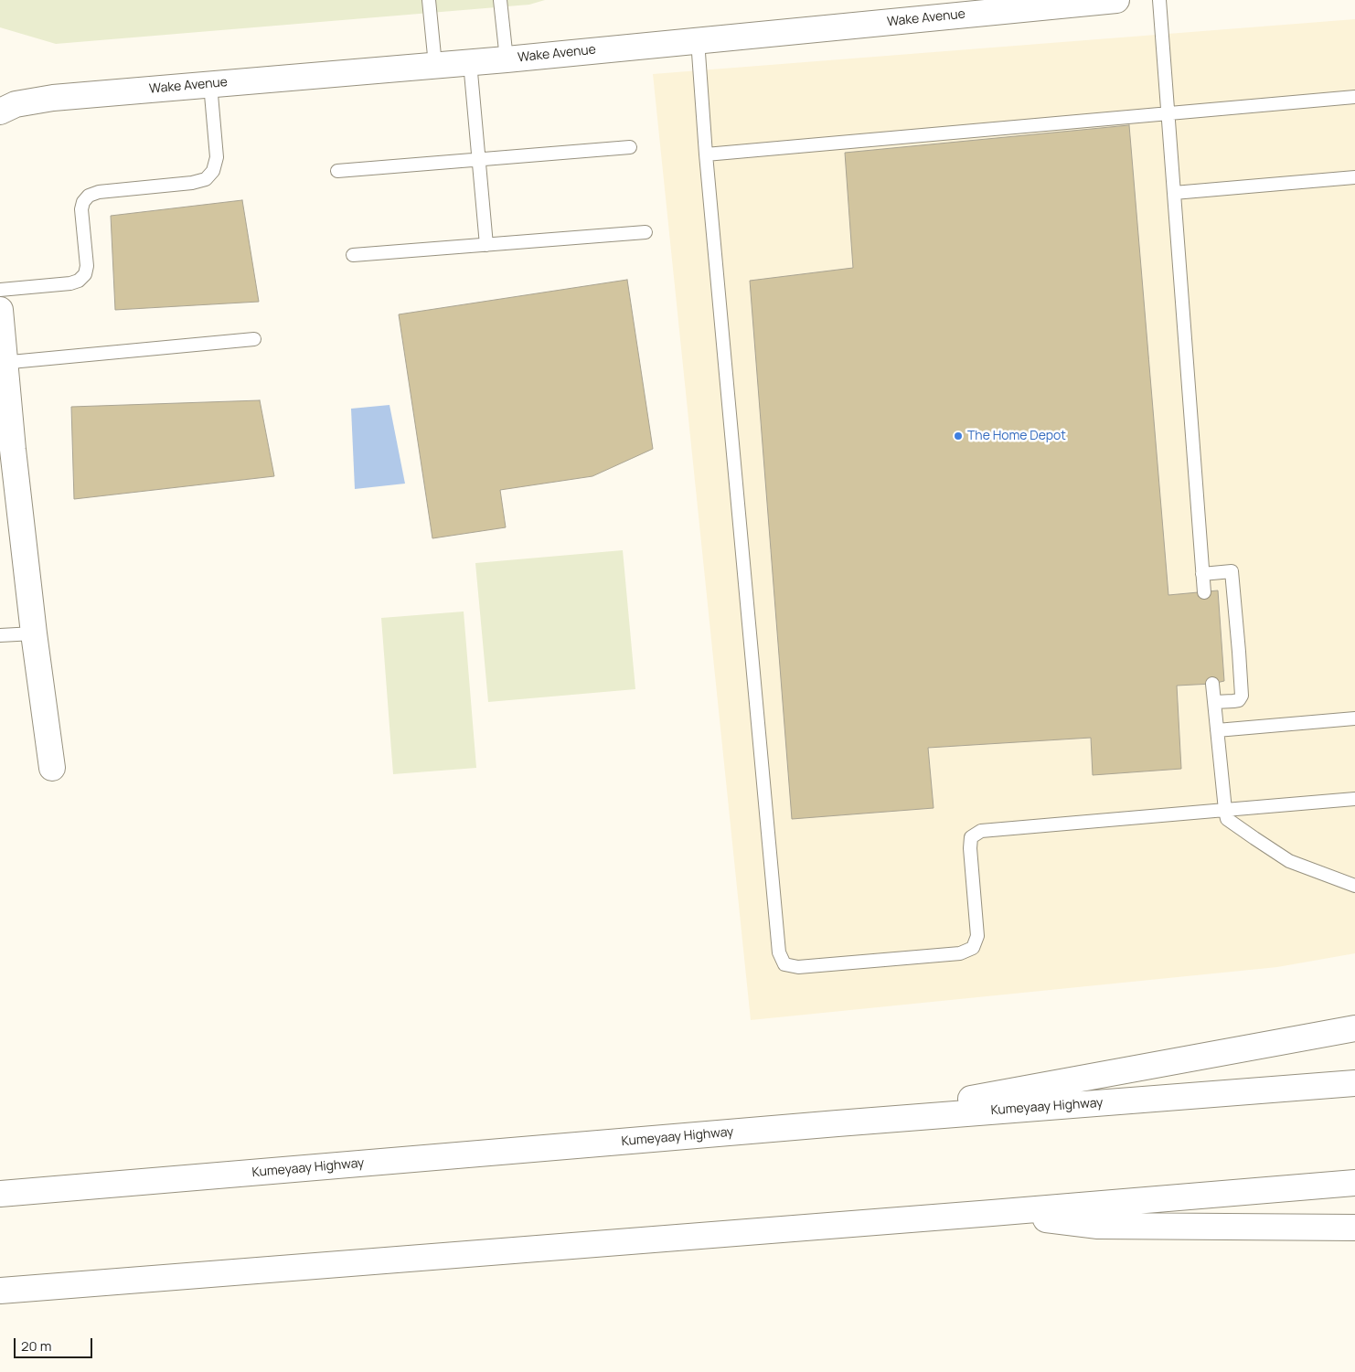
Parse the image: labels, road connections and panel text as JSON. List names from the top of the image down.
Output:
{
  "streets": {
    "main road": ["Wake Avenue", "Kumeyaay Highway"]
  },
  "places": ["The Home Depot"],
  "scale_bar": "20 m"
}
